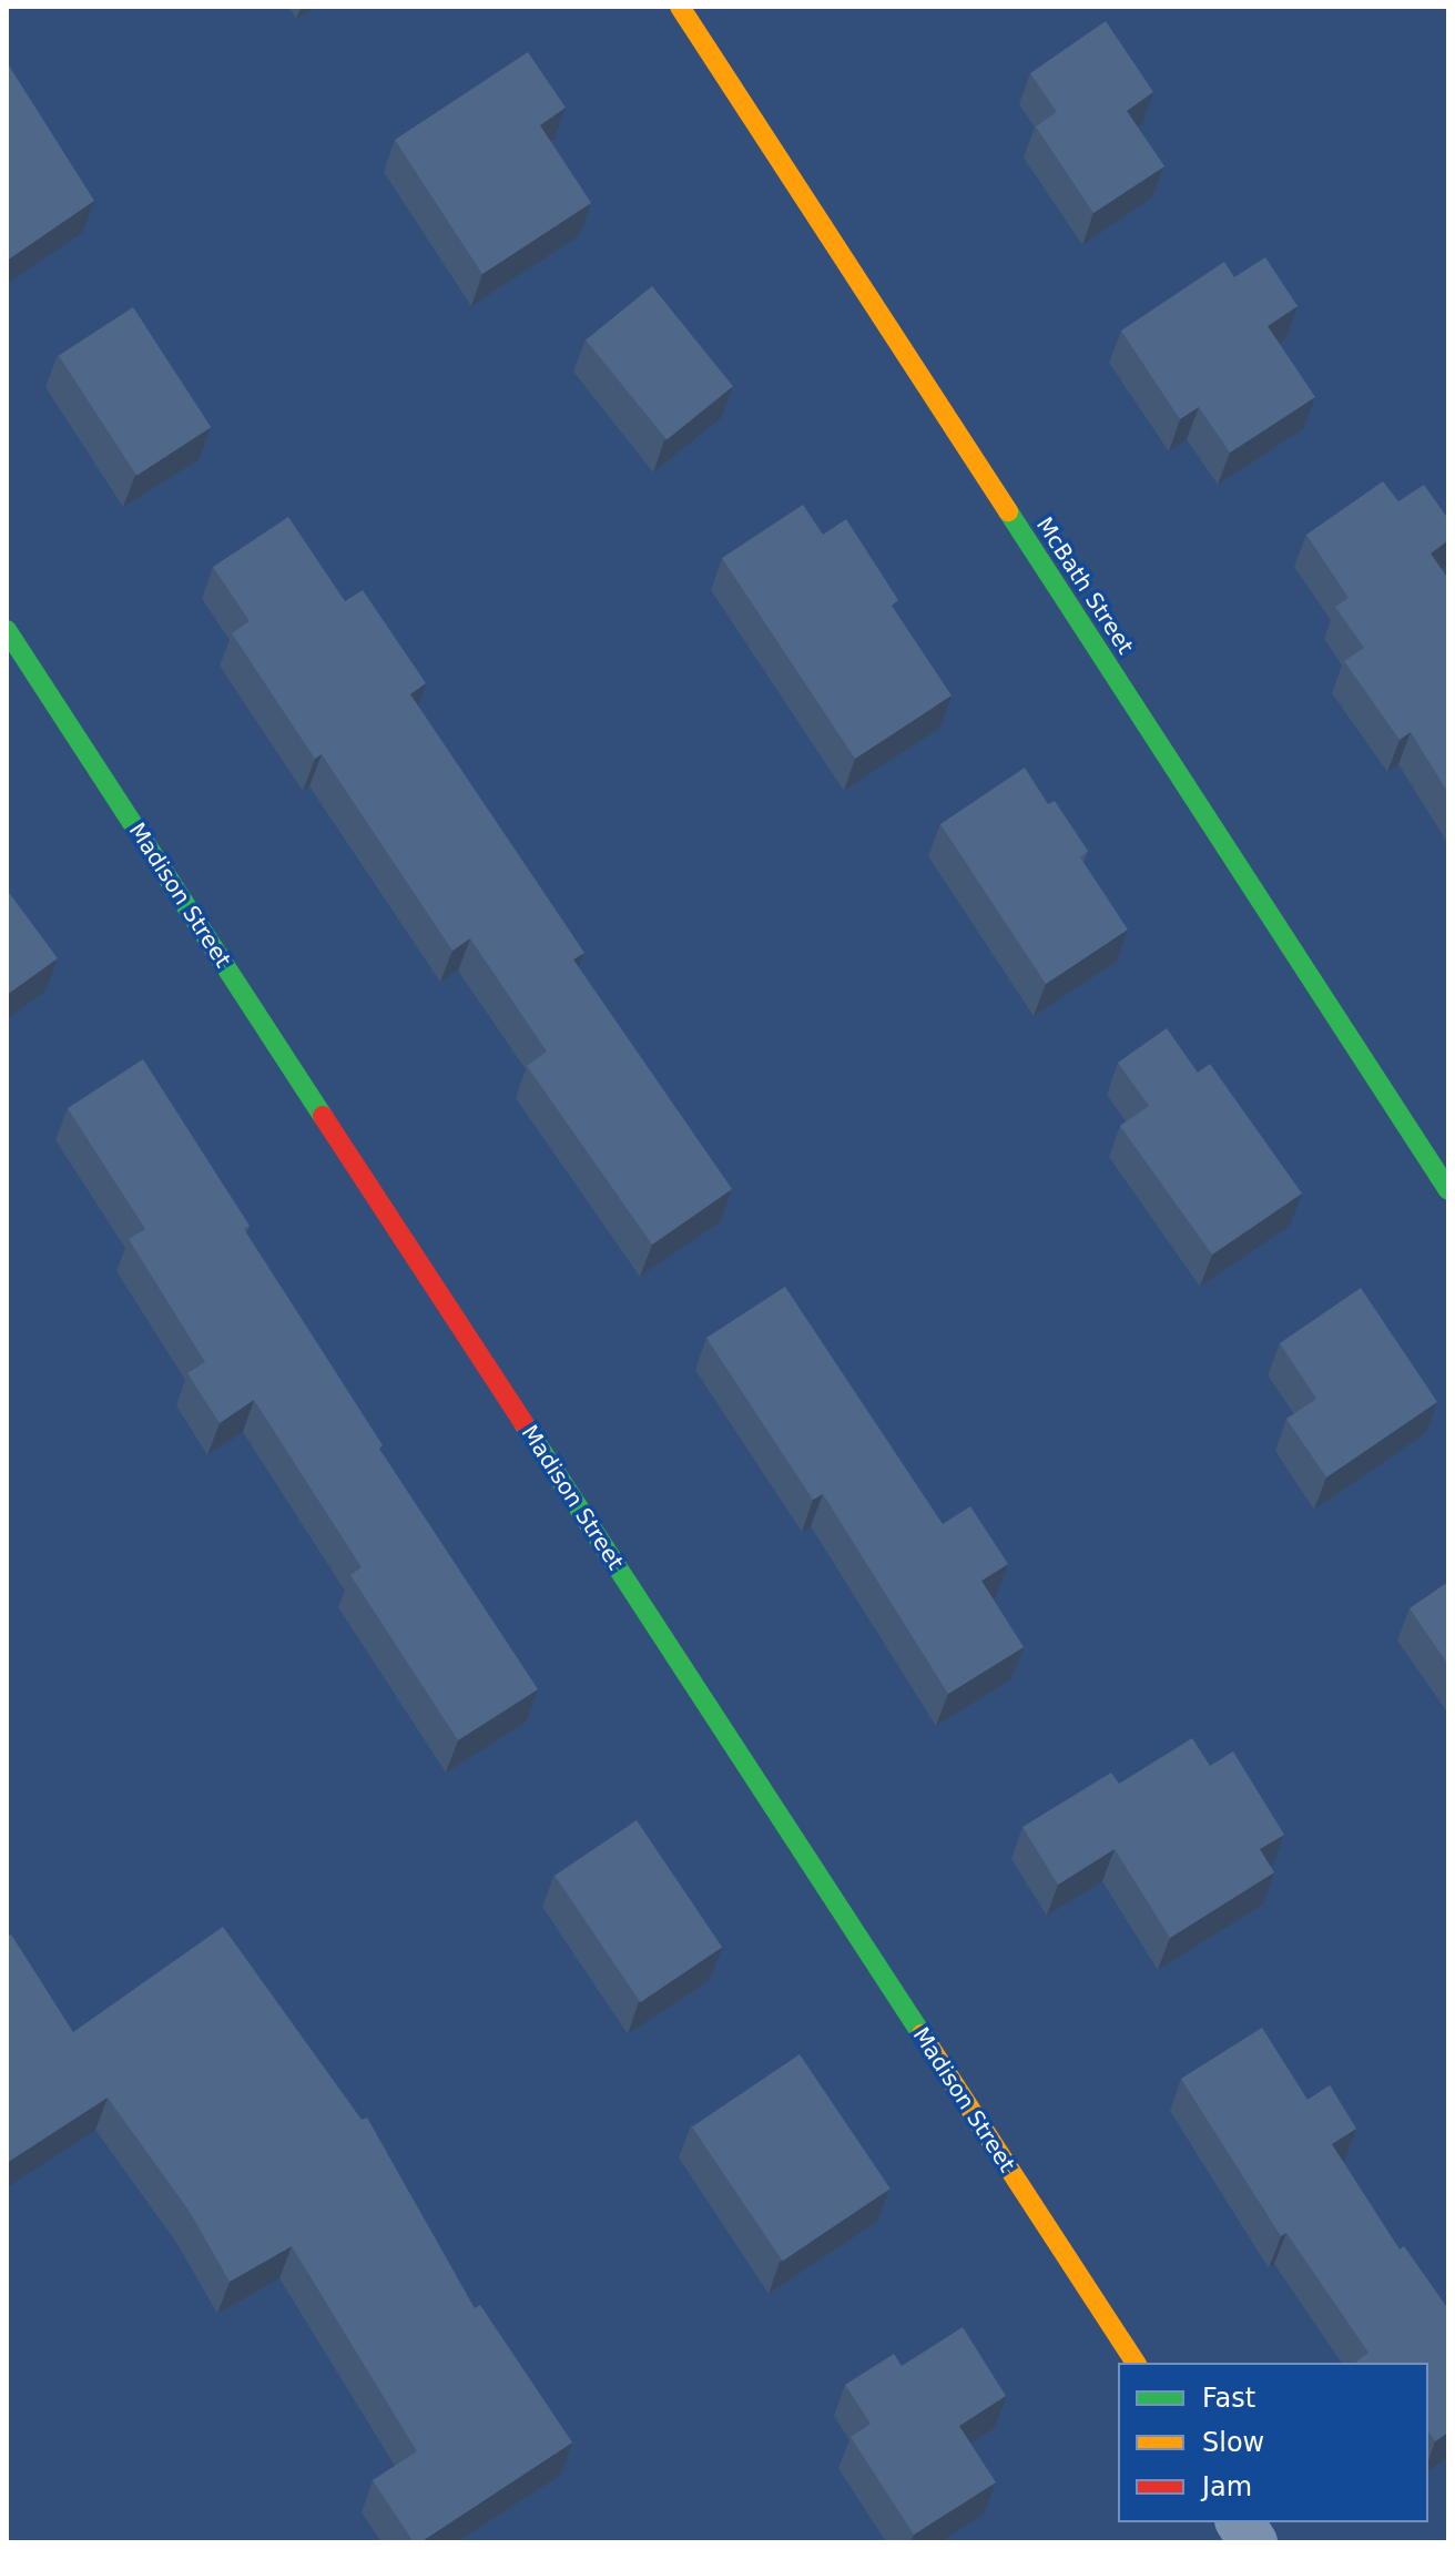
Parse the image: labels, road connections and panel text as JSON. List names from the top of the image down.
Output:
{
  "streets": {
    "street": ["McBath Street", "Madison Street"]
  },
  "legend": ["Fast", "Slow", "Jam"]
}
